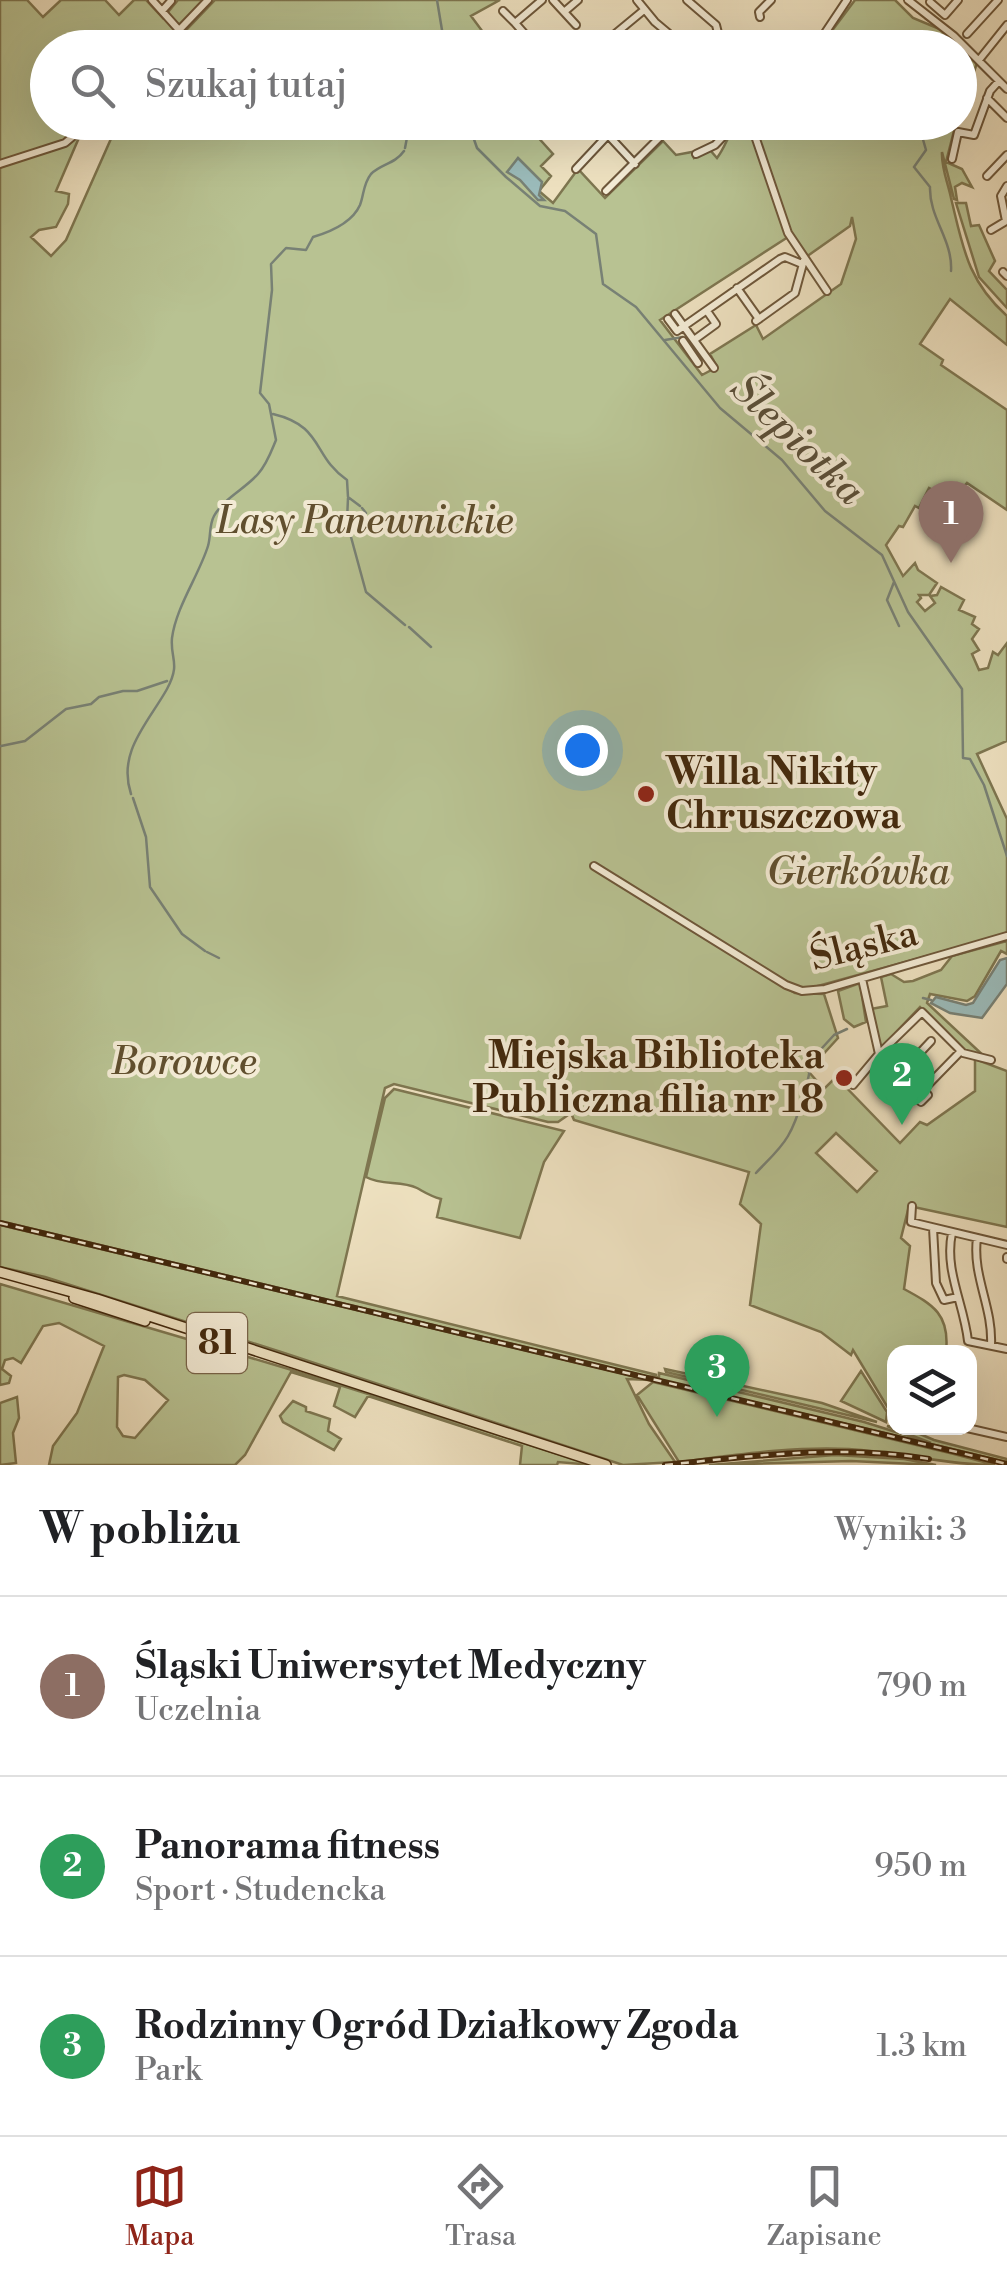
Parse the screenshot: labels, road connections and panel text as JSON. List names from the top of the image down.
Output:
{
  "streets": {
    "main road": ["81"],
    "street": ["Śląska"]
  },
  "water": ["Ślepiotka"],
  "parks": ["Lasy Panewnickie", "Gierkówka", "Borowce"],
  "places": ["Willa Nikity Chruszczowa", "Miejska Biblioteka Publiczna filia nr 18"],
  "page": {
    "search": "Szukaj tutaj",
    "pins": ["1", "2", "3"],
    "heading": ["W pobliżu", "Wyniki: 3"],
    "list": [
      {
        "mark": "1",
        "name": "Śląski Uniwersytet Medyczny",
        "note": "Uczelnia",
        "value": "790 m"
      },
      {
        "mark": "2",
        "name": "Panorama fitness",
        "note": "Sport · Studencka",
        "value": "950 m"
      },
      {
        "mark": "3",
        "name": "Rodzinny Ogród Działkowy Zgoda",
        "note": "Park",
        "value": "1.3 km"
      }
    ],
    "nav": ["Mapa", "Trasa", "Zapisane"]
  }
}
